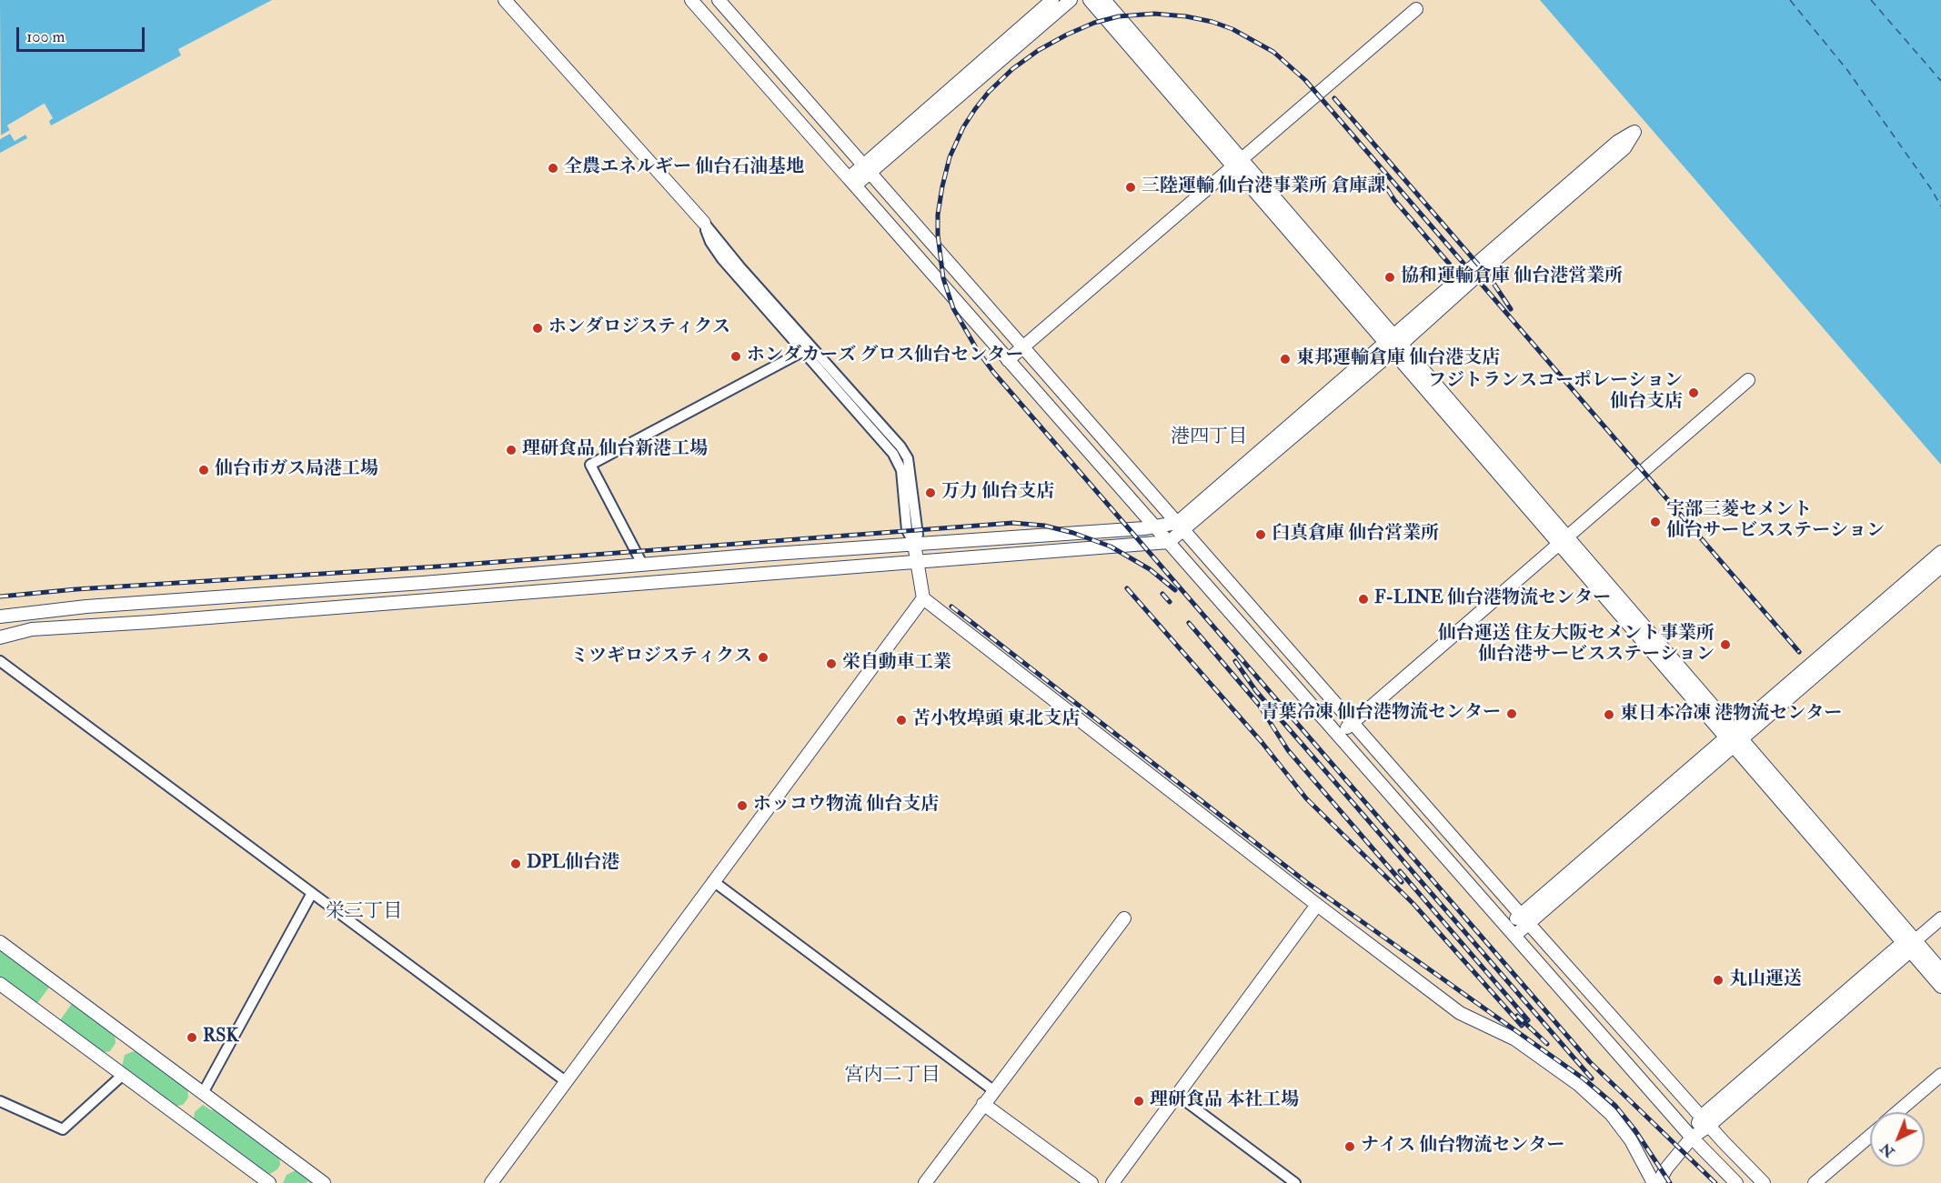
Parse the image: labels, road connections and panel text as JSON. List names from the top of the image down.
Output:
{
  "districts": ["港四丁目", "栄三丁目", "宮内二丁目"],
  "places": [
    "全農エネルギー 仙台石油基地",
    "三陸運輸 仙台港事業所 倉庫課",
    "協和運輸倉庫 仙台港営業所",
    "ホンダロジスティクス",
    "ホンダカーズ グロス仙台センター",
    "東邦運輸倉庫 仙台港支店",
    "フジトランスコーポレーション 仙台支店",
    "理研食品 仙台新港工場",
    "仙台市ガス局港工場",
    "万力 仙台支店",
    "宇部三菱セメント 仙台サービスステーション",
    "臼真倉庫 仙台営業所",
    "F-LINE 仙台港物流センター",
    "仙台運送 住友大阪セメント事業所 仙台港サービスステーション",
    "ミツギロジスティクス",
    "栄自動車工業",
    "青葉冷凍 仙台港物流センター",
    "東日本冷凍 港物流センター",
    "苫小牧埠頭 東北支店",
    "ホッコウ物流 仙台支店",
    "DPL仙台港",
    "丸山運送",
    "RSK",
    "理研食品 本社工場",
    "ナイス 仙台物流センター"
  ],
  "scale_bar": "100 m",
  "north": "bottom left"
}
